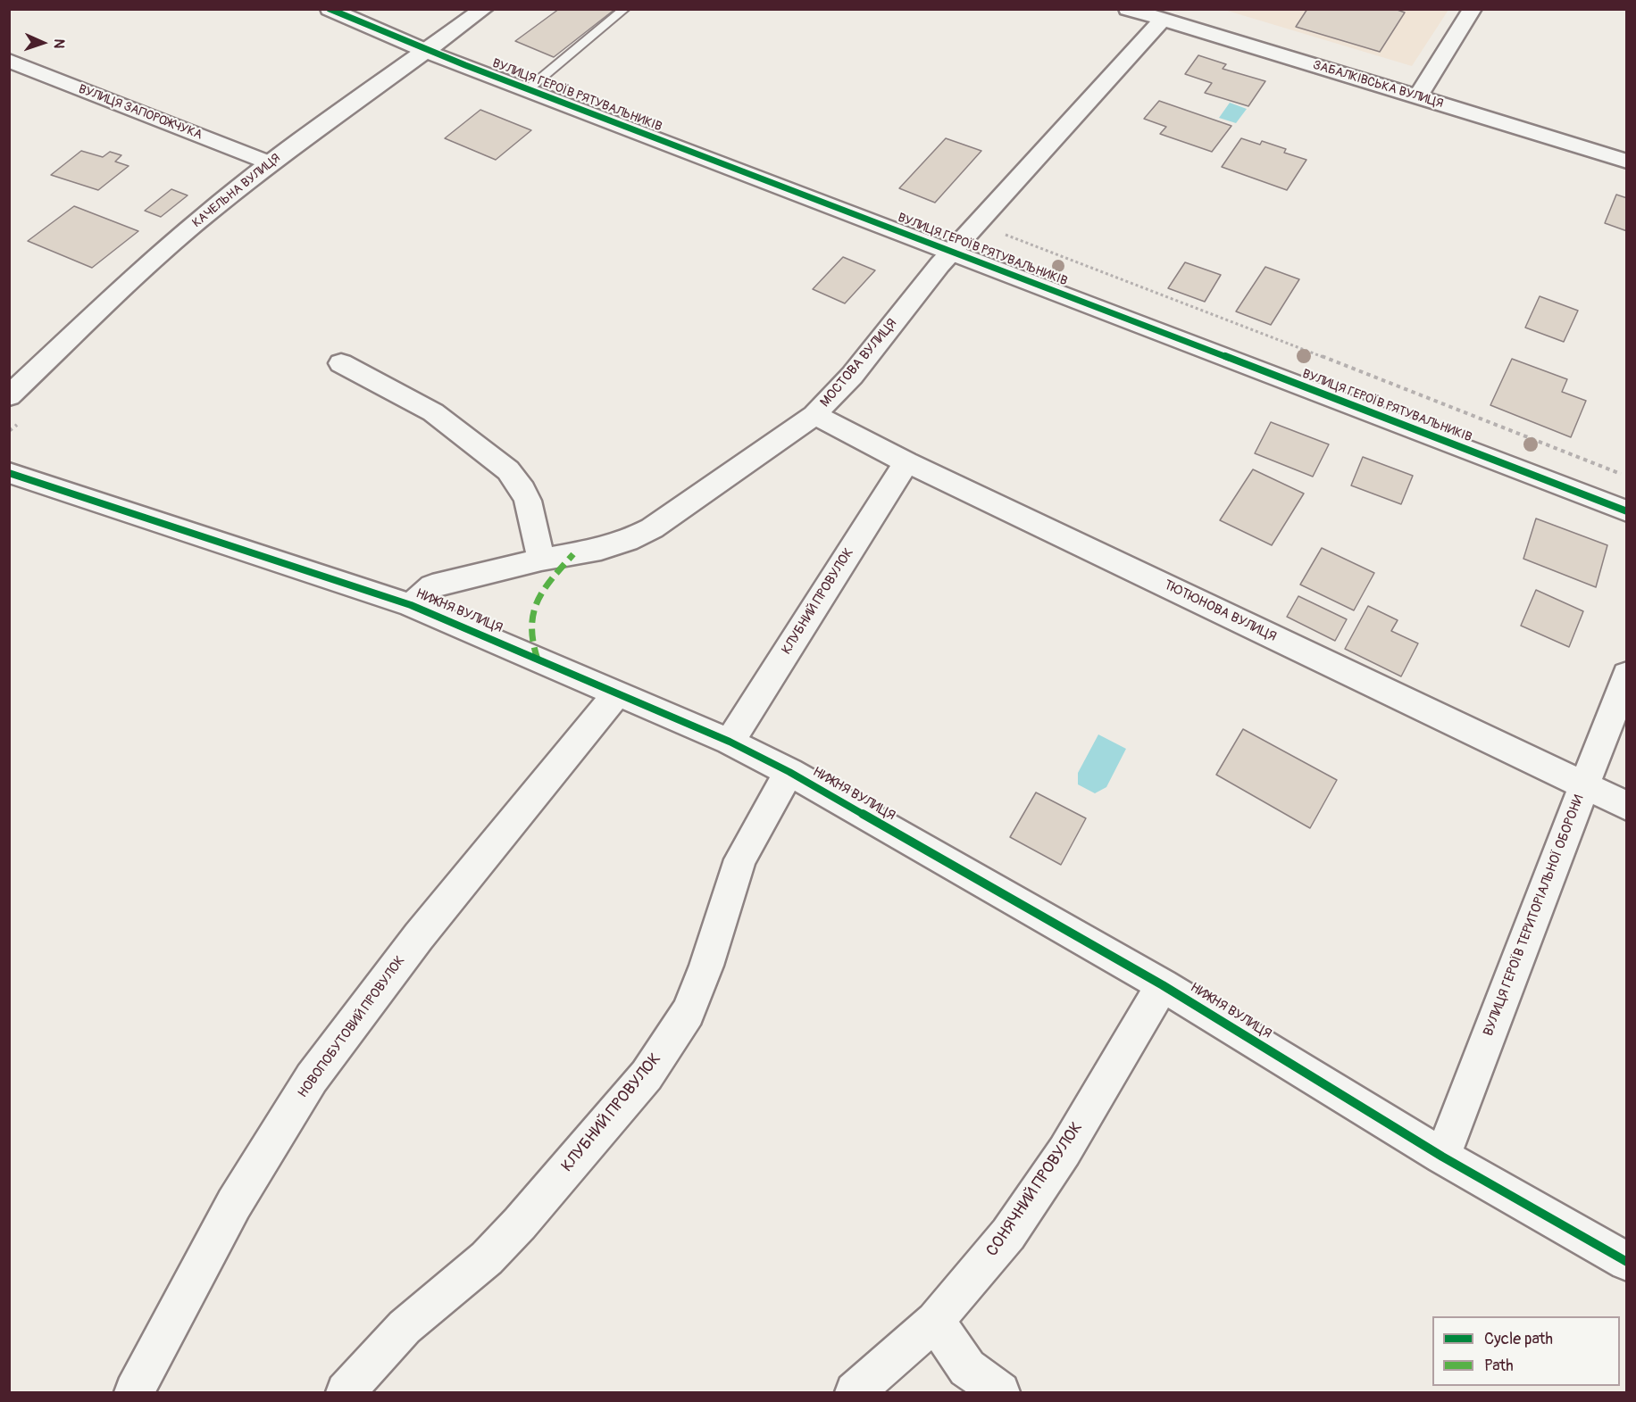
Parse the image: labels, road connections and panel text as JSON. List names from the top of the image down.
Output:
{
  "streets": {
    "street": [
      "ЗАБАЛКІВСЬКА ВУЛИЦЯ",
      "ВУЛИЦЯ ГЕРОЇВ РЯТУВАЛЬНИКІВ",
      "ВУЛИЦЯ ЗАПОРОЖЧУКА",
      "КАЧЕЛЬНА ВУЛИЦЯ",
      "МОСТОВА ВУЛИЦЯ",
      "КЛУБНИЙ ПРОВУЛОК",
      "НИЖНЯ ВУЛИЦЯ",
      "ТЮТЮНОВА ВУЛИЦЯ",
      "ВУЛИЦЯ ГЕРОЇВ ТЕРИТОРІАЛЬНОЇ ОБОРОНИ",
      "НОВОПОБУТОВИЙ ПРОВУЛОК",
      "СОНЯЧНИЙ ПРОВУЛОК"
    ]
  },
  "crossings": [
    ["ЗАБАЛКІВСЬКА ВУЛИЦЯ", "МОСТОВА ВУЛИЦЯ"],
    ["ВУЛИЦЯ ГЕРОЇВ РЯТУВАЛЬНИКІВ", "КАЧЕЛЬНА ВУЛИЦЯ"],
    ["ВУЛИЦЯ ГЕРОЇВ РЯТУВАЛЬНИКІВ", "МОСТОВА ВУЛИЦЯ"],
    ["ВУЛИЦЯ ЗАПОРОЖЧУКА", "КАЧЕЛЬНА ВУЛИЦЯ"],
    ["МОСТОВА ВУЛИЦЯ", "НИЖНЯ ВУЛИЦЯ"],
    ["МОСТОВА ВУЛИЦЯ", "ТЮТЮНОВА ВУЛИЦЯ"],
    ["КЛУБНИЙ ПРОВУЛОК", "НИЖНЯ ВУЛИЦЯ"],
    ["КЛУБНИЙ ПРОВУЛОК", "ТЮТЮНОВА ВУЛИЦЯ"],
    ["НИЖНЯ ВУЛИЦЯ", "ВУЛИЦЯ ГЕРОЇВ ТЕРИТОРІАЛЬНОЇ ОБОРОНИ"],
    ["НИЖНЯ ВУЛИЦЯ", "НОВОПОБУТОВИЙ ПРОВУЛОК"],
    ["НИЖНЯ ВУЛИЦЯ", "СОНЯЧНИЙ ПРОВУЛОК"],
    ["ТЮТЮНОВА ВУЛИЦЯ", "ВУЛИЦЯ ГЕРОЇВ ТЕРИТОРІАЛЬНОЇ ОБОРОНИ"]
  ],
  "legend": ["Cycle path", "Path"],
  "north": "right"
}
